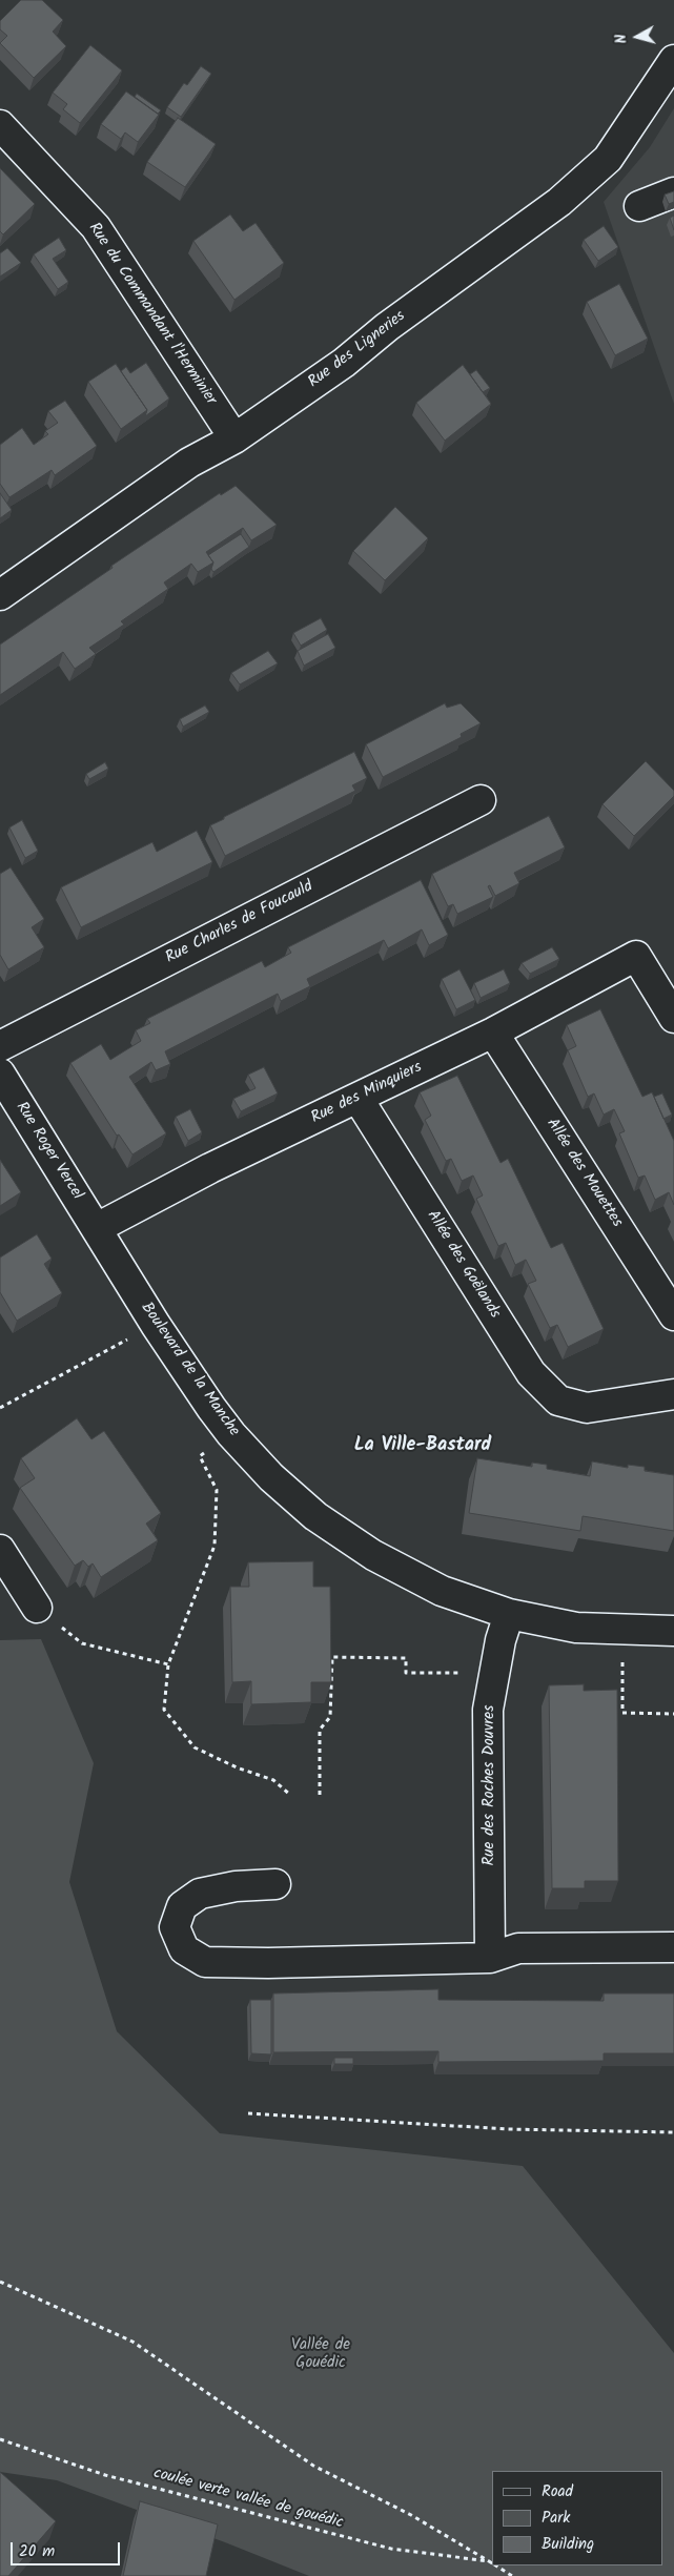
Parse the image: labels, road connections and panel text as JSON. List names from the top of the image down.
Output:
{
  "streets": {
    "street": [
      "Rue du Commandant l'Herminier",
      "Rue des Ligneries",
      "Rue Charles de Foucauld",
      "Rue des Minquiers",
      "Rue Roger Vercel",
      "Allée des Mouettes",
      "Allée des Goëlands",
      "Boulevard de la Manche",
      "Rue des Roches Douvres"
    ],
    "path": ["coulée verte vallée de gouédic"]
  },
  "crossings": [
    ["Rue du Commandant l'Herminier", "Rue des Ligneries"],
    ["Rue des Minquiers", "Rue Roger Vercel"],
    ["Rue des Minquiers", "Allée des Mouettes"],
    ["Rue des Minquiers", "Allée des Goëlands"],
    ["Rue des Minquiers", "Boulevard de la Manche"],
    ["Rue Roger Vercel", "Boulevard de la Manche"],
    ["Boulevard de la Manche", "Rue des Roches Douvres"]
  ],
  "districts": ["La Ville-Bastard"],
  "parks": ["Vallée de Gouédic"],
  "legend": ["Road", "Park", "Building"],
  "scale_bar": "20 m",
  "north": "left"
}
